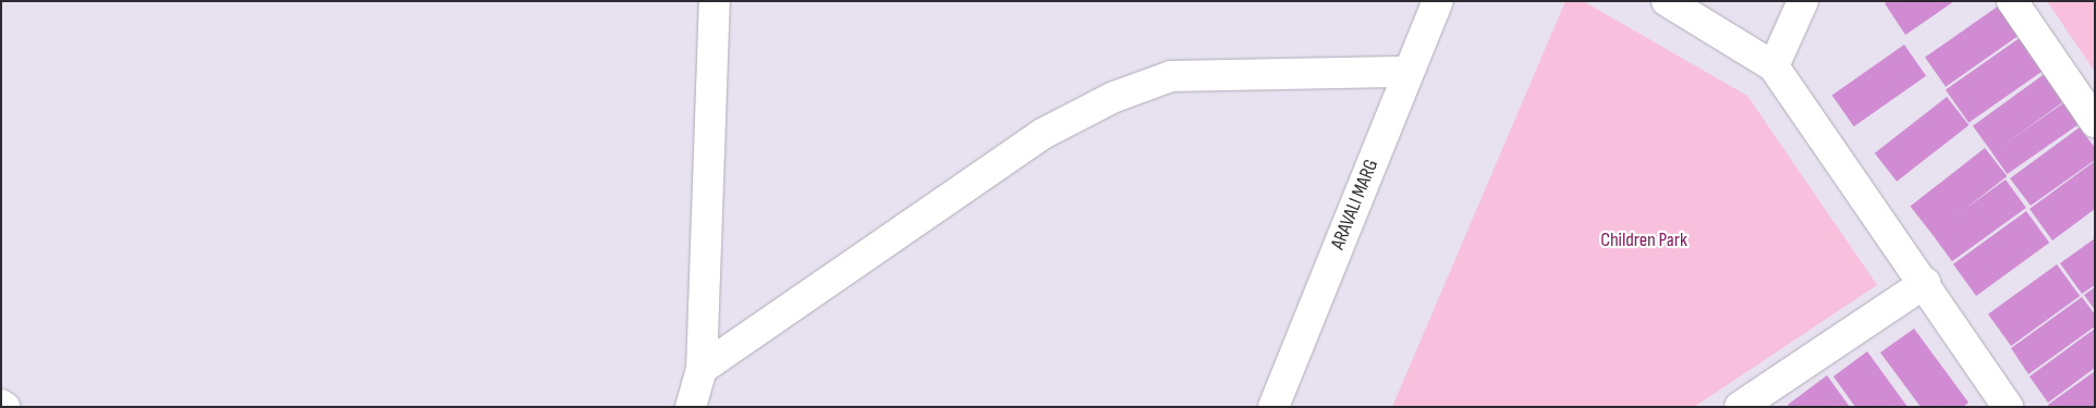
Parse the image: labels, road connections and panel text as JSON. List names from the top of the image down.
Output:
{
  "streets": {
    "street": ["ARAVALI MARG"]
  },
  "parks": ["Children Park"]
}
